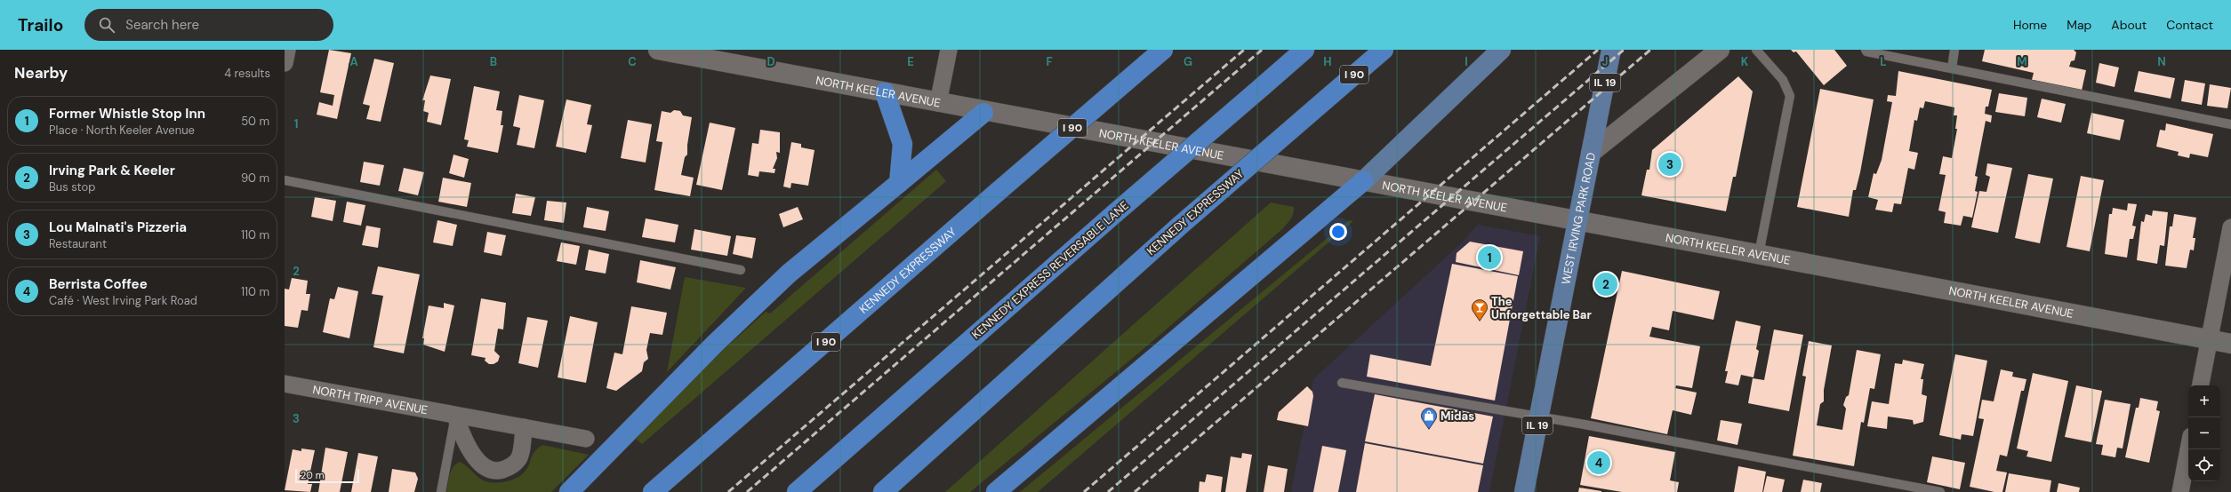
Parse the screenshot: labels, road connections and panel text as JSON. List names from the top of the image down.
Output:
{
  "streets": {
    "highway": ["I 90", "KENNEDY EXPRESSWAY", "KENNEDY EXPRESS REVERSABLE LANE"],
    "main road": ["IL 19", "WEST IRVING PARK ROAD"],
    "street": ["NORTH KEELER AVENUE", "NORTH TRIPP AVENUE"]
  },
  "crossings": [
    ["NORTH KEELER AVENUE", "WEST IRVING PARK ROAD"]
  ],
  "places": {
    "bar": ["The Unforgettable Bar"],
    "shop": ["Midas"]
  },
  "scale_bar": "20 m",
  "page": {
    "header": "Trailo",
    "search": "Search here",
    "nav": [
      "Home",
      "Map",
      "About",
      "Contact"
    ],
    "heading": ["Nearby", "4 results"],
    "list": [
      {
        "mark": "1",
        "name": "Former Whistle Stop Inn",
        "note": "Place · North Keeler Avenue",
        "value": "50 m"
      },
      {
        "mark": "2",
        "name": "Irving Park & Keeler",
        "note": "Bus stop",
        "value": "90 m"
      },
      {
        "mark": "3",
        "name": "Lou Malnati's Pizzeria",
        "note": "Restaurant",
        "value": "110 m"
      },
      {
        "mark": "4",
        "name": "Berrista Coffee",
        "note": "Café · West Irving Park Road",
        "value": "110 m"
      }
    ],
    "pins": [
      "3",
      "1",
      "2",
      "4"
    ],
    "map_buttons": ["+", "−"],
    "scale": "20 m"
  },
  "grid": {
    "columns": [
      "A",
      "B",
      "C",
      "D",
      "E",
      "F",
      "G",
      "H",
      "I",
      "J",
      "K",
      "L",
      "M",
      "N"
    ],
    "rows": ["1", "2", "3"]
  }
}
